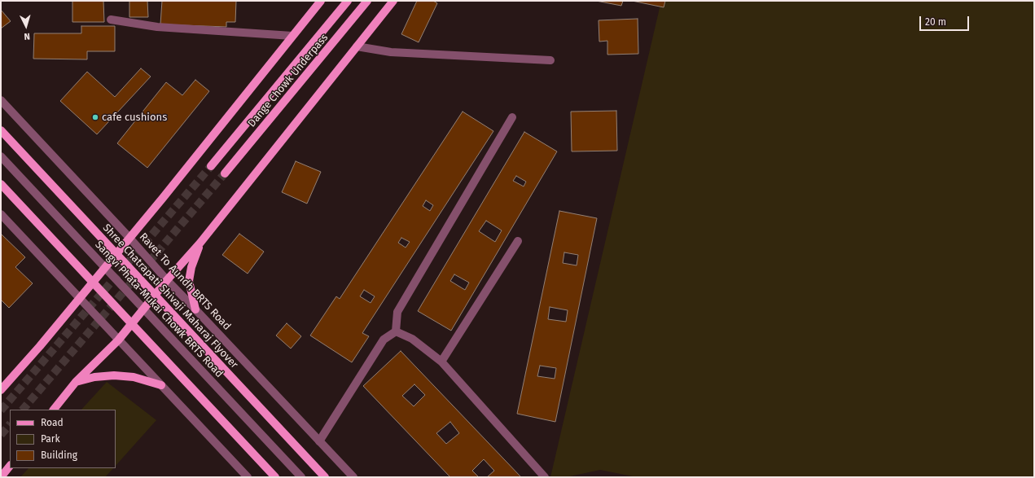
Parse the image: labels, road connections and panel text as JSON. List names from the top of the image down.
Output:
{
  "streets": {
    "main road": ["Dange Chowk Underpass", "Shree Chatrapati Shivaji Maharaj Flyover"],
    "street": ["Ravet To Aundh BRTS Road", "Sangvi Phata-Mukai Chowk BRTS Road"]
  },
  "places": ["cafe cushions"],
  "legend": ["Road", "Park", "Building"],
  "scale_bar": "20 m",
  "north": "bottom"
}
